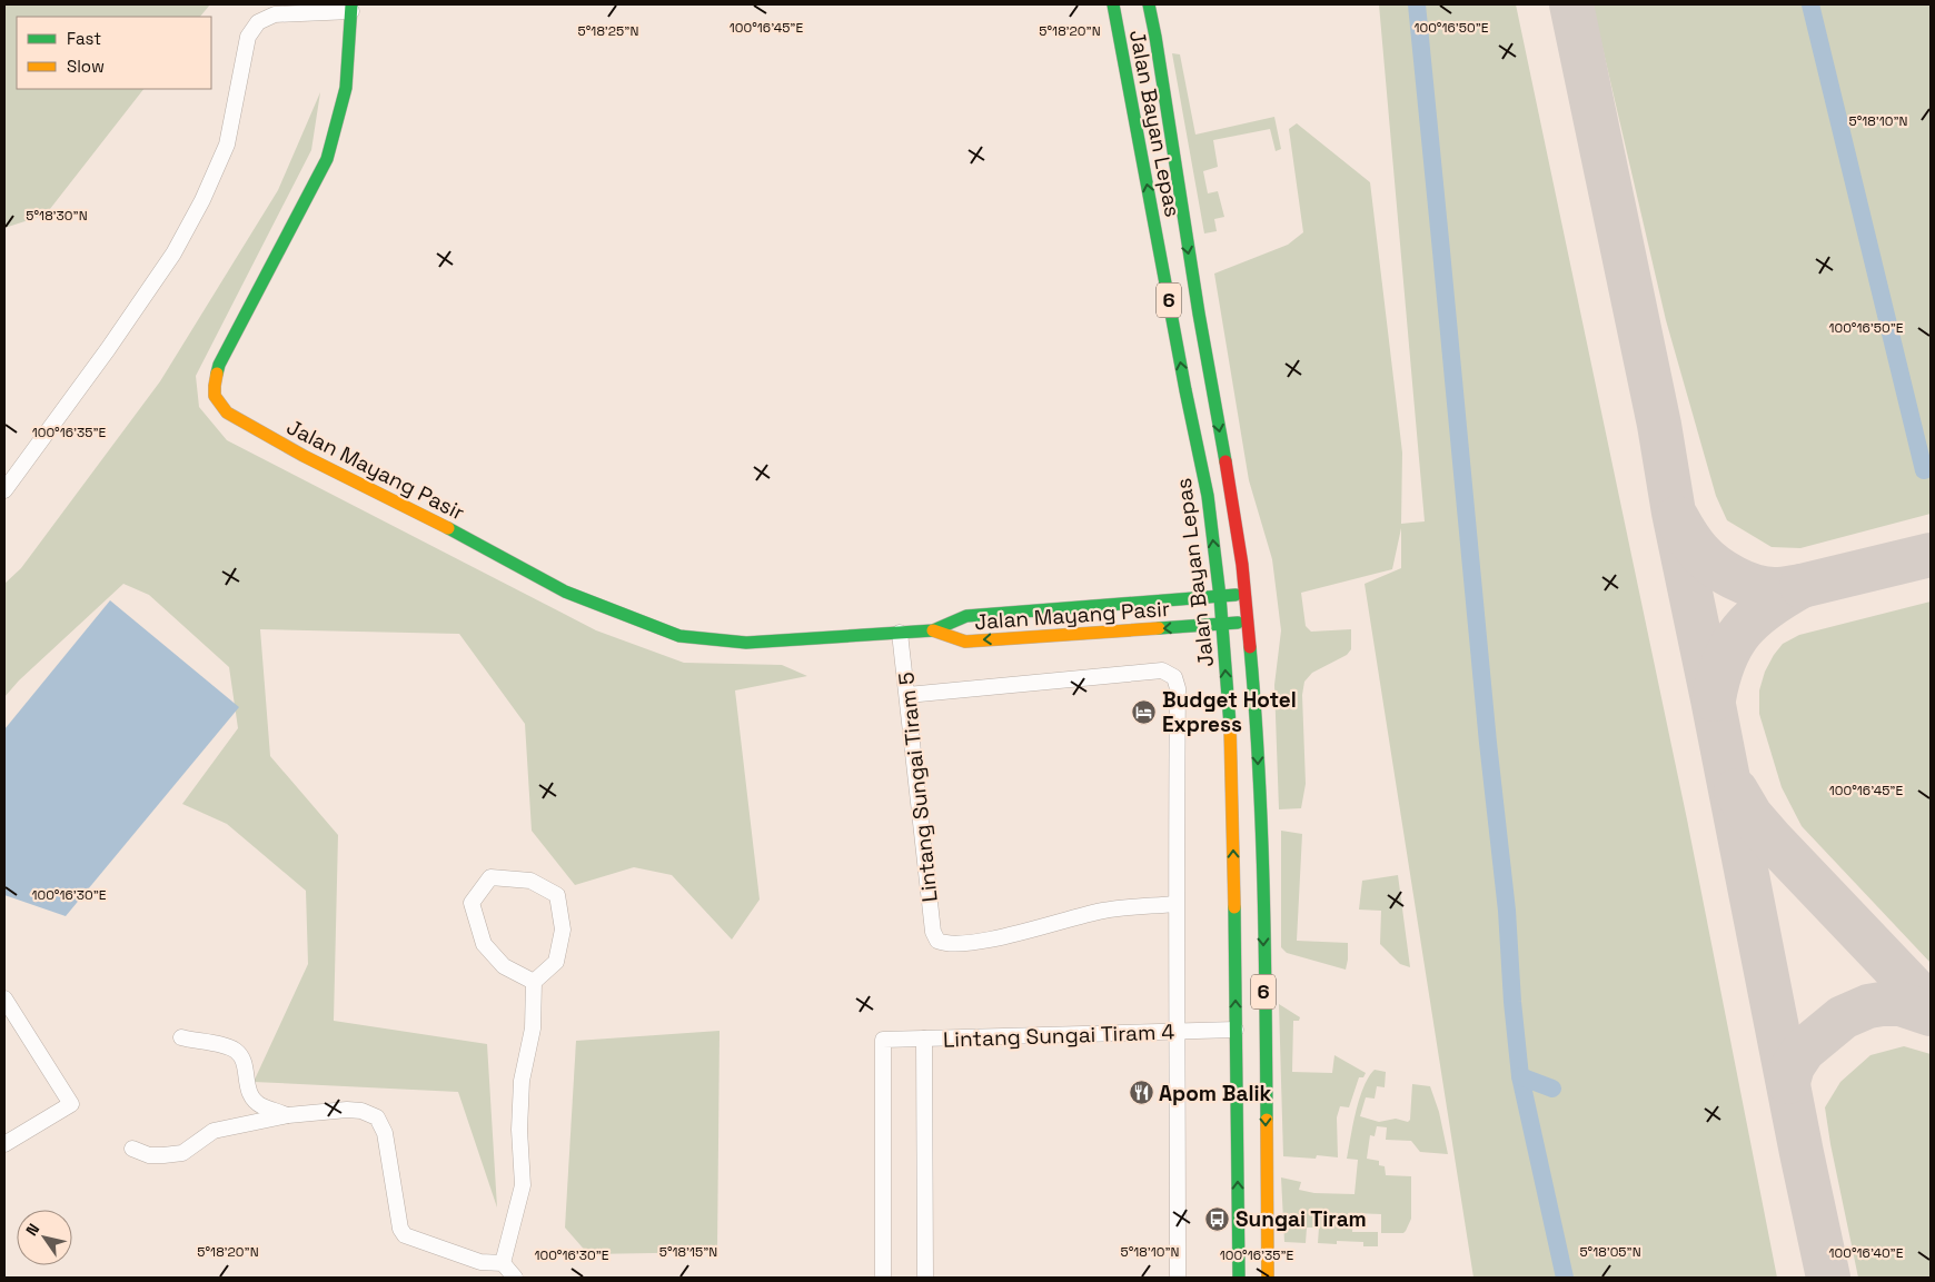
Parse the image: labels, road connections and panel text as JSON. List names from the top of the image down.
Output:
{
  "streets": {
    "main road": ["Jalan Bayan Lepas", "6", "Jalan Mayang Pasir"],
    "street": ["Lintang Sungai Tiram 5", "Lintang Sungai Tiram 4"]
  },
  "crossings": [
    ["Jalan Bayan Lepas", "Jalan Mayang Pasir"],
    ["Jalan Bayan Lepas", "Lintang Sungai Tiram 4"],
    ["Jalan Mayang Pasir", "Lintang Sungai Tiram 5"]
  ],
  "places": {
    "hotel": ["Budget Hotel Express"],
    "restaurant": ["Apom Balik"],
    "bus stop": ["Sungai Tiram"]
  },
  "legend": ["Fast", "Slow"],
  "north": "top left",
  "coordinates": [
    "100°16'45\"E",
    "100°16'50\"E",
    "5°18'25\"N",
    "5°18'20\"N",
    "5°18'10\"N",
    "5°18'30\"N",
    "100°16'35\"E",
    "100°16'30\"E",
    "5°18'15\"N",
    "5°18'05\"N",
    "100°16'40\"E"
  ]
}
